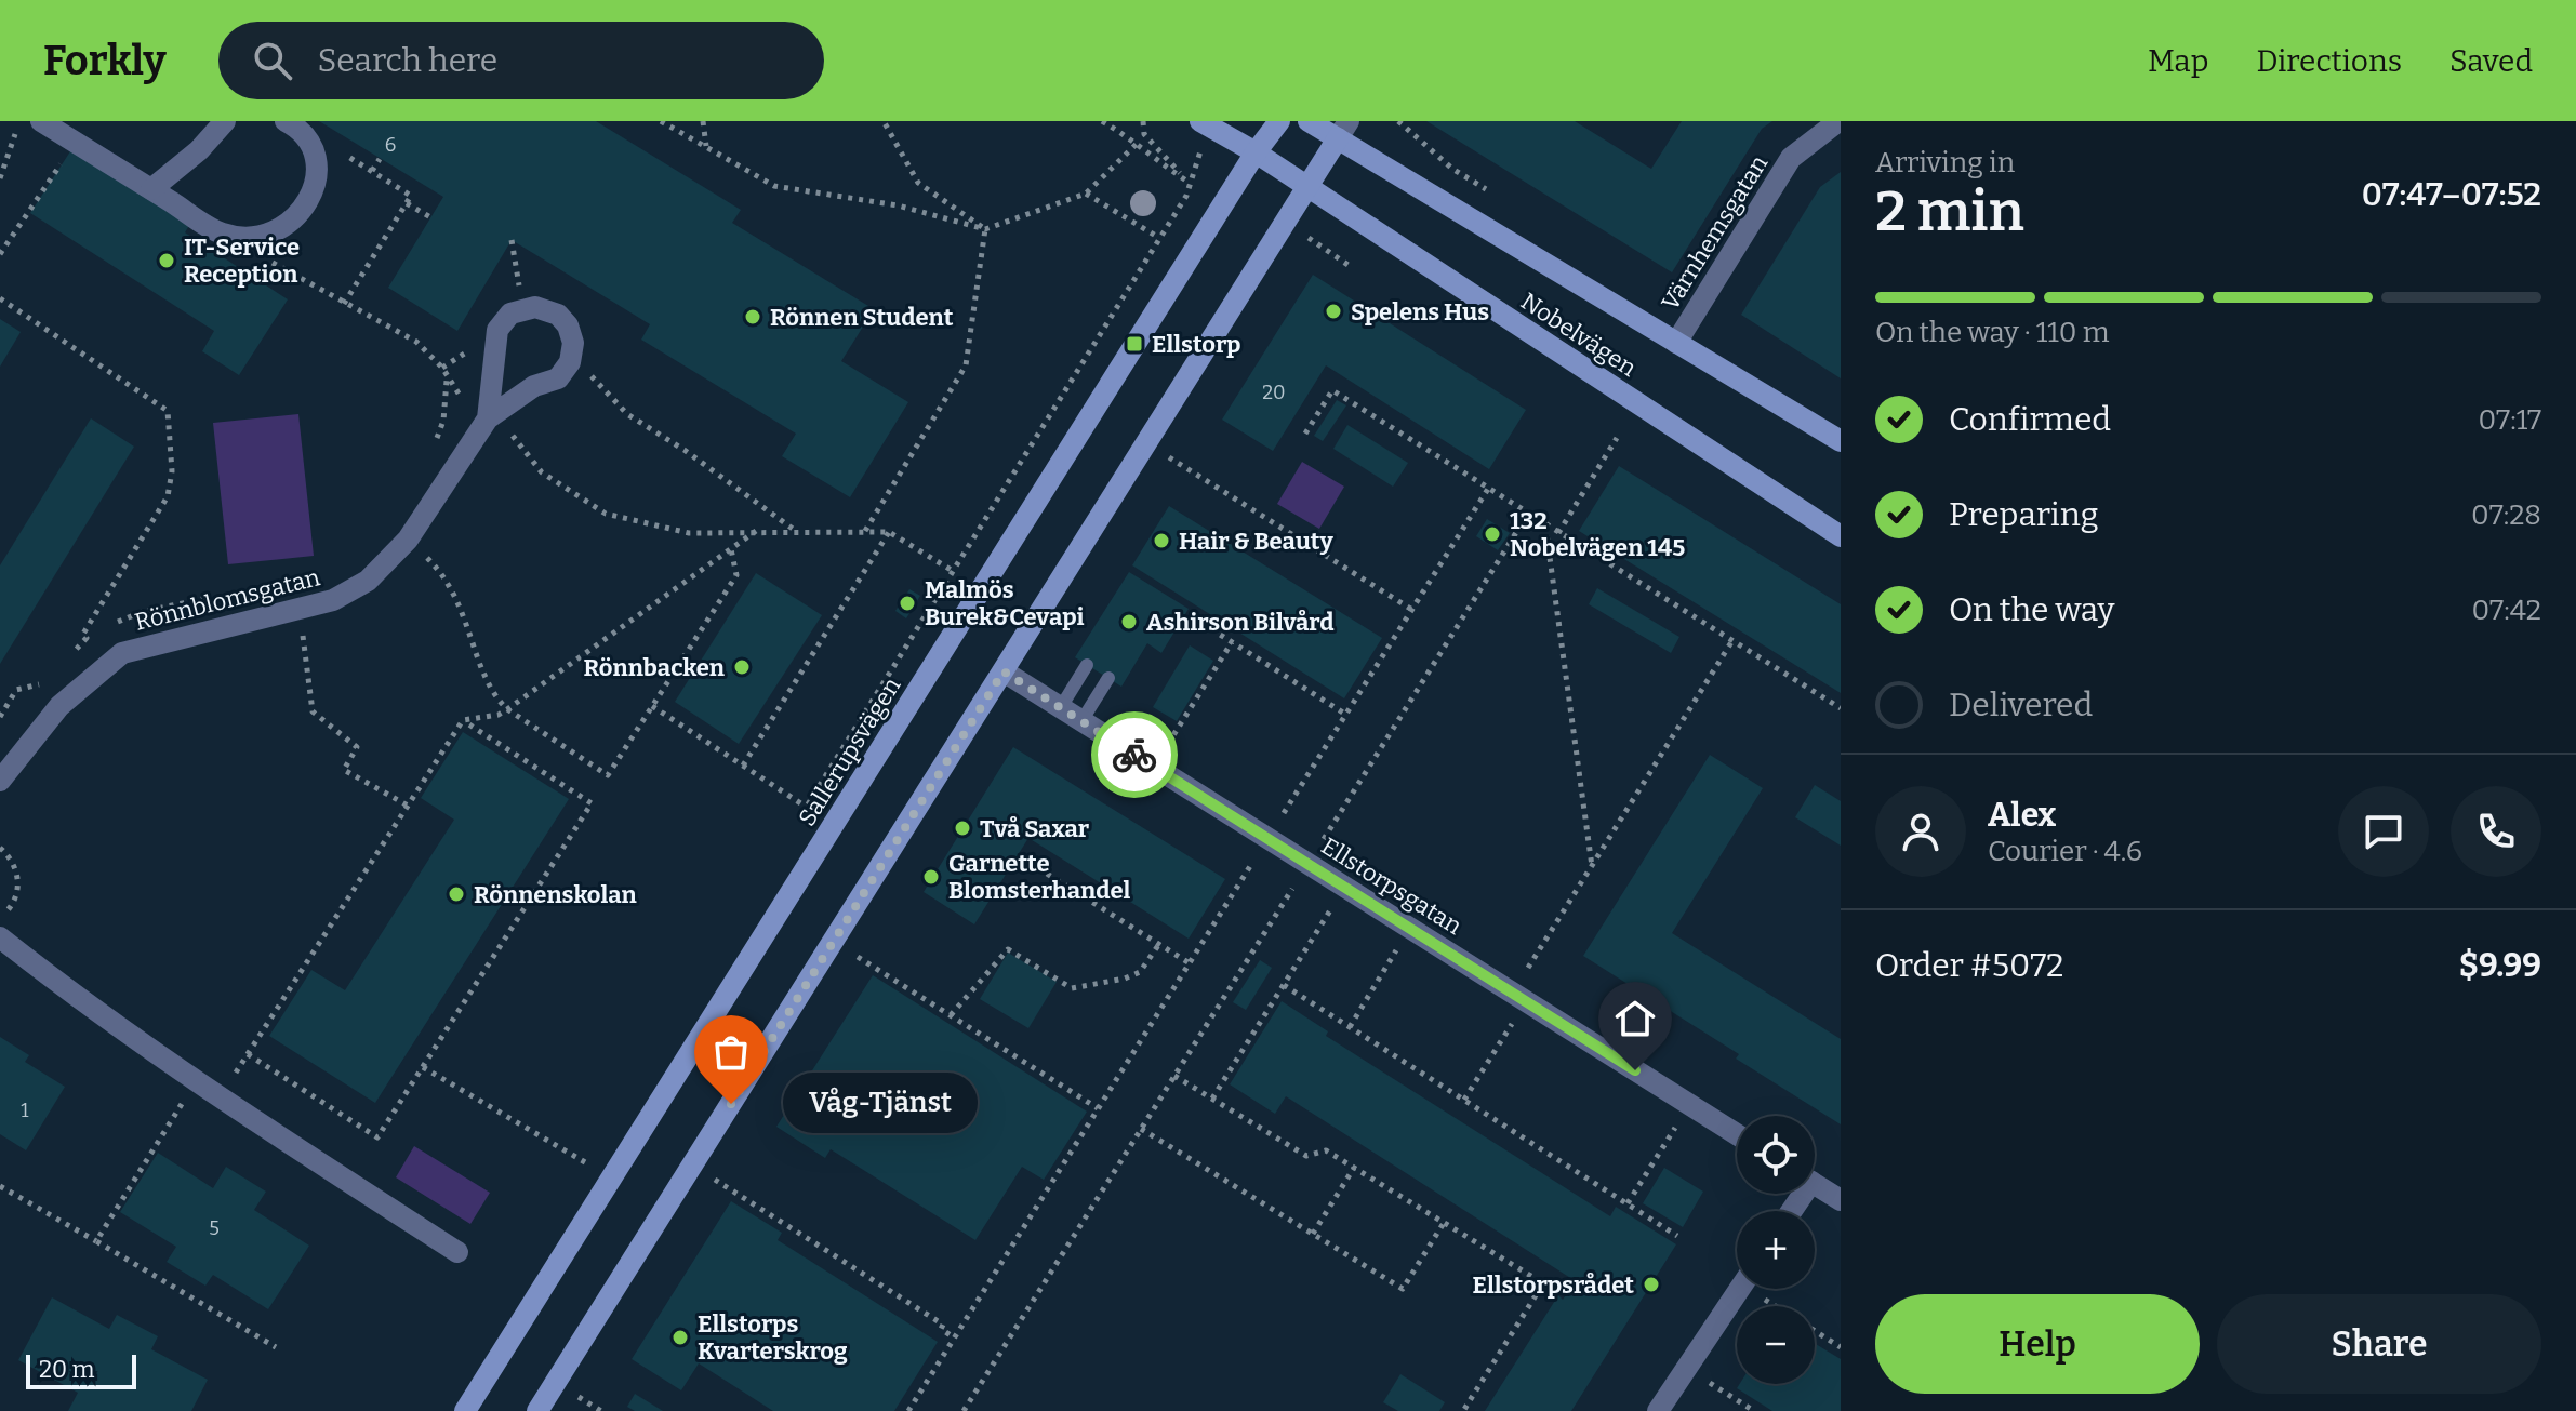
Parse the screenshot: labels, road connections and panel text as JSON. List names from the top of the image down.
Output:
{
  "streets": {
    "main road": ["Nobelvägen", "Sallerupsvägen"],
    "street": ["Värnhemsgatan", "Rönnblomsgatan", "Ellstorpsgatan"]
  },
  "crossings": [
    ["Värnhemsgatan", "Nobelvägen"],
    ["Nobelvägen", "Sallerupsvägen"]
  ],
  "places": {
    "other": [
      "IT-Service Reception",
      "Spelens Hus",
      "Rönnen Student",
      "132 Nobelvägen 145",
      "Hair & Beauty",
      "Malmös Burek&Cevapi",
      "Ashirson Bilvård",
      "Rönnbacken",
      "Två Saxar",
      "Garnette Blomsterhandel",
      "Rönnenskolan",
      "Våg-Tjänst",
      "Ellstorpsrådet",
      "Ellstorps Kvarterskrog"
    ],
    "transit": ["Ellstorp"]
  },
  "house_numbers": [
    "6",
    "20",
    "1",
    "5"
  ],
  "scale_bar": "20 m",
  "page": {
    "header": "Forkly",
    "search": "Search here",
    "nav": ["Map", "Directions", "Saved"],
    "heading": ["2 min", "Arriving in", "07:47–07:52"],
    "panel": [
      "Alex",
      "Courier · 4.6",
      "Order #5072",
      "$9.99"
    ],
    "bar": "On the way · 110 m",
    "list": [
      ["Confirmed", "07:17"],
      ["Preparing", "07:28"],
      ["On the way", "07:42"],
      "Delivered"
    ],
    "bubble": "Våg-Tjänst",
    "map_buttons": ["+", "−"],
    "buttons": ["Help", "Share"],
    "scale": "20 m"
  }
}
